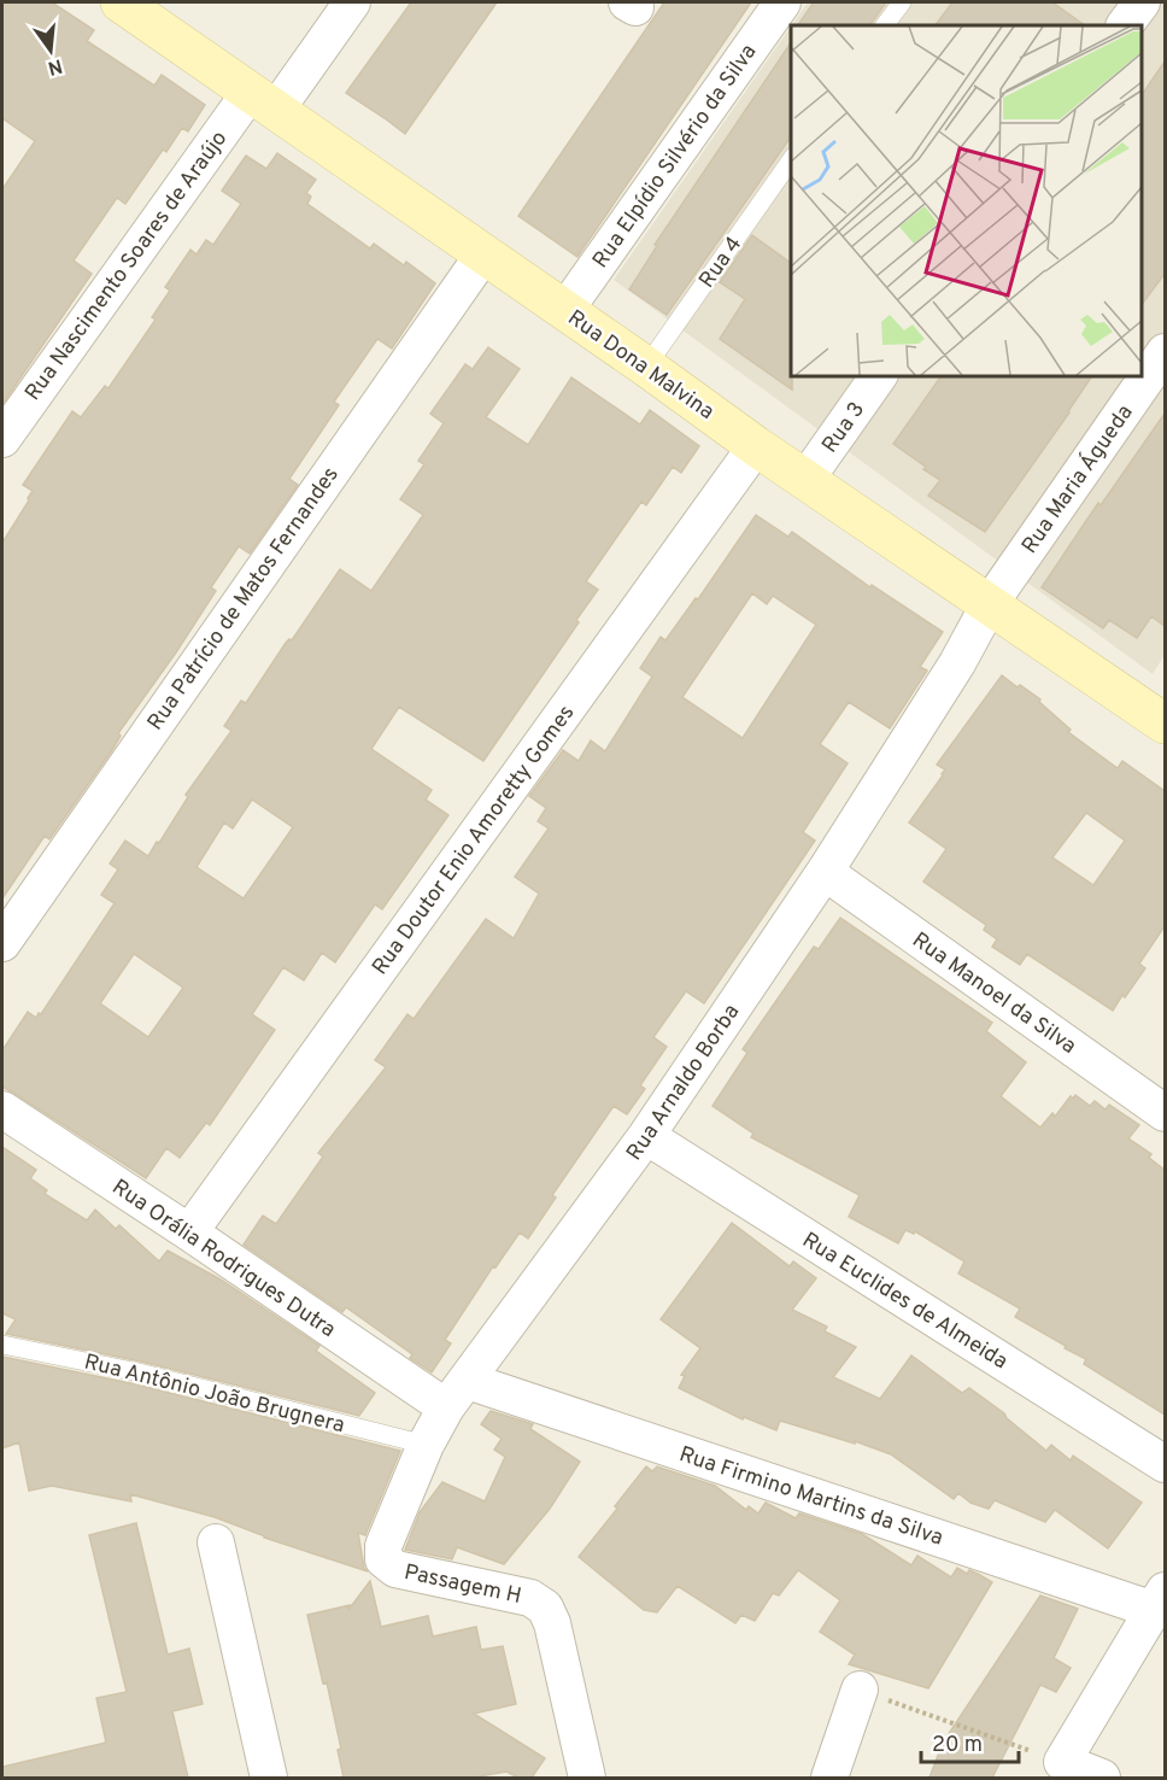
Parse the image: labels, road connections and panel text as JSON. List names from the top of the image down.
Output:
{
  "streets": {
    "street": [
      "Rua Elpídio Silvério da Silva",
      "Rua Nascimento Soares de Araújo",
      "Rua Dona Malvina",
      "Rua 3",
      "Rua Maria Águeda",
      "Rua Patrício de Matos Fernandes",
      "Rua Doutor Enio Amoretty Gomes",
      "Rua Manoel da Silva",
      "Rua Arnaldo Borba",
      "Rua Orália Rodrigues Dutra",
      "Rua Euclides de Almeida",
      "Rua Firmino Martins da Silva",
      "Passagem H"
    ],
    "lane": ["Rua 4", "Rua Antônio João Brugnera"]
  },
  "crossings": [
    ["Rua Elpídio Silvério da Silva", "Rua Dona Malvina"],
    ["Rua 4", "Rua Dona Malvina"],
    ["Rua Nascimento Soares de Araújo", "Rua Dona Malvina"],
    ["Rua Dona Malvina", "Rua 3"],
    ["Rua Dona Malvina", "Rua Maria Águeda"],
    ["Rua Dona Malvina", "Rua Patrício de Matos Fernandes"],
    ["Rua Dona Malvina", "Rua Doutor Enio Amoretty Gomes"],
    ["Rua Dona Malvina", "Rua Arnaldo Borba"],
    ["Rua Maria Águeda", "Rua Arnaldo Borba"],
    ["Rua Doutor Enio Amoretty Gomes", "Rua Orália Rodrigues Dutra"],
    ["Rua Manoel da Silva", "Rua Arnaldo Borba"],
    ["Rua Arnaldo Borba", "Rua Orália Rodrigues Dutra"],
    ["Rua Arnaldo Borba", "Rua Euclides de Almeida"],
    ["Rua Arnaldo Borba", "Rua Antônio João Brugnera"],
    ["Rua Arnaldo Borba", "Rua Firmino Martins da Silva"],
    ["Rua Arnaldo Borba", "Passagem H"],
    ["Rua Orália Rodrigues Dutra", "Rua Firmino Martins da Silva"]
  ],
  "scale_bar": "20 m",
  "north": "bottom"
}
